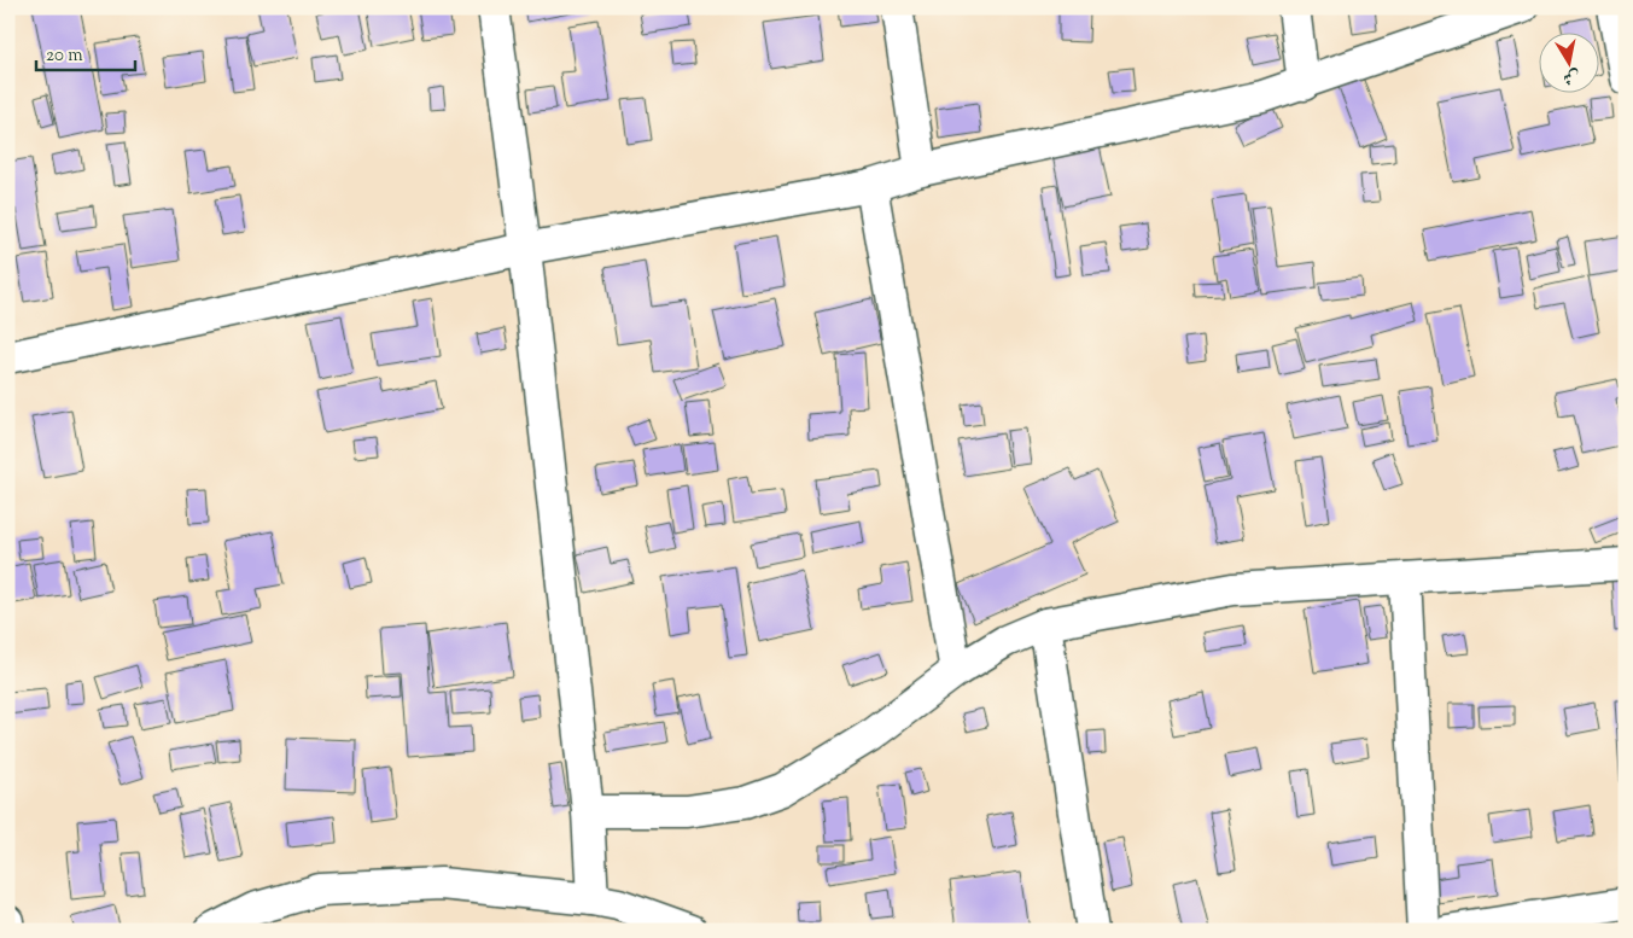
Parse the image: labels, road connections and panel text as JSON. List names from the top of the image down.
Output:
{
  "scale_bar": "20 m",
  "north": "bottom"
}
